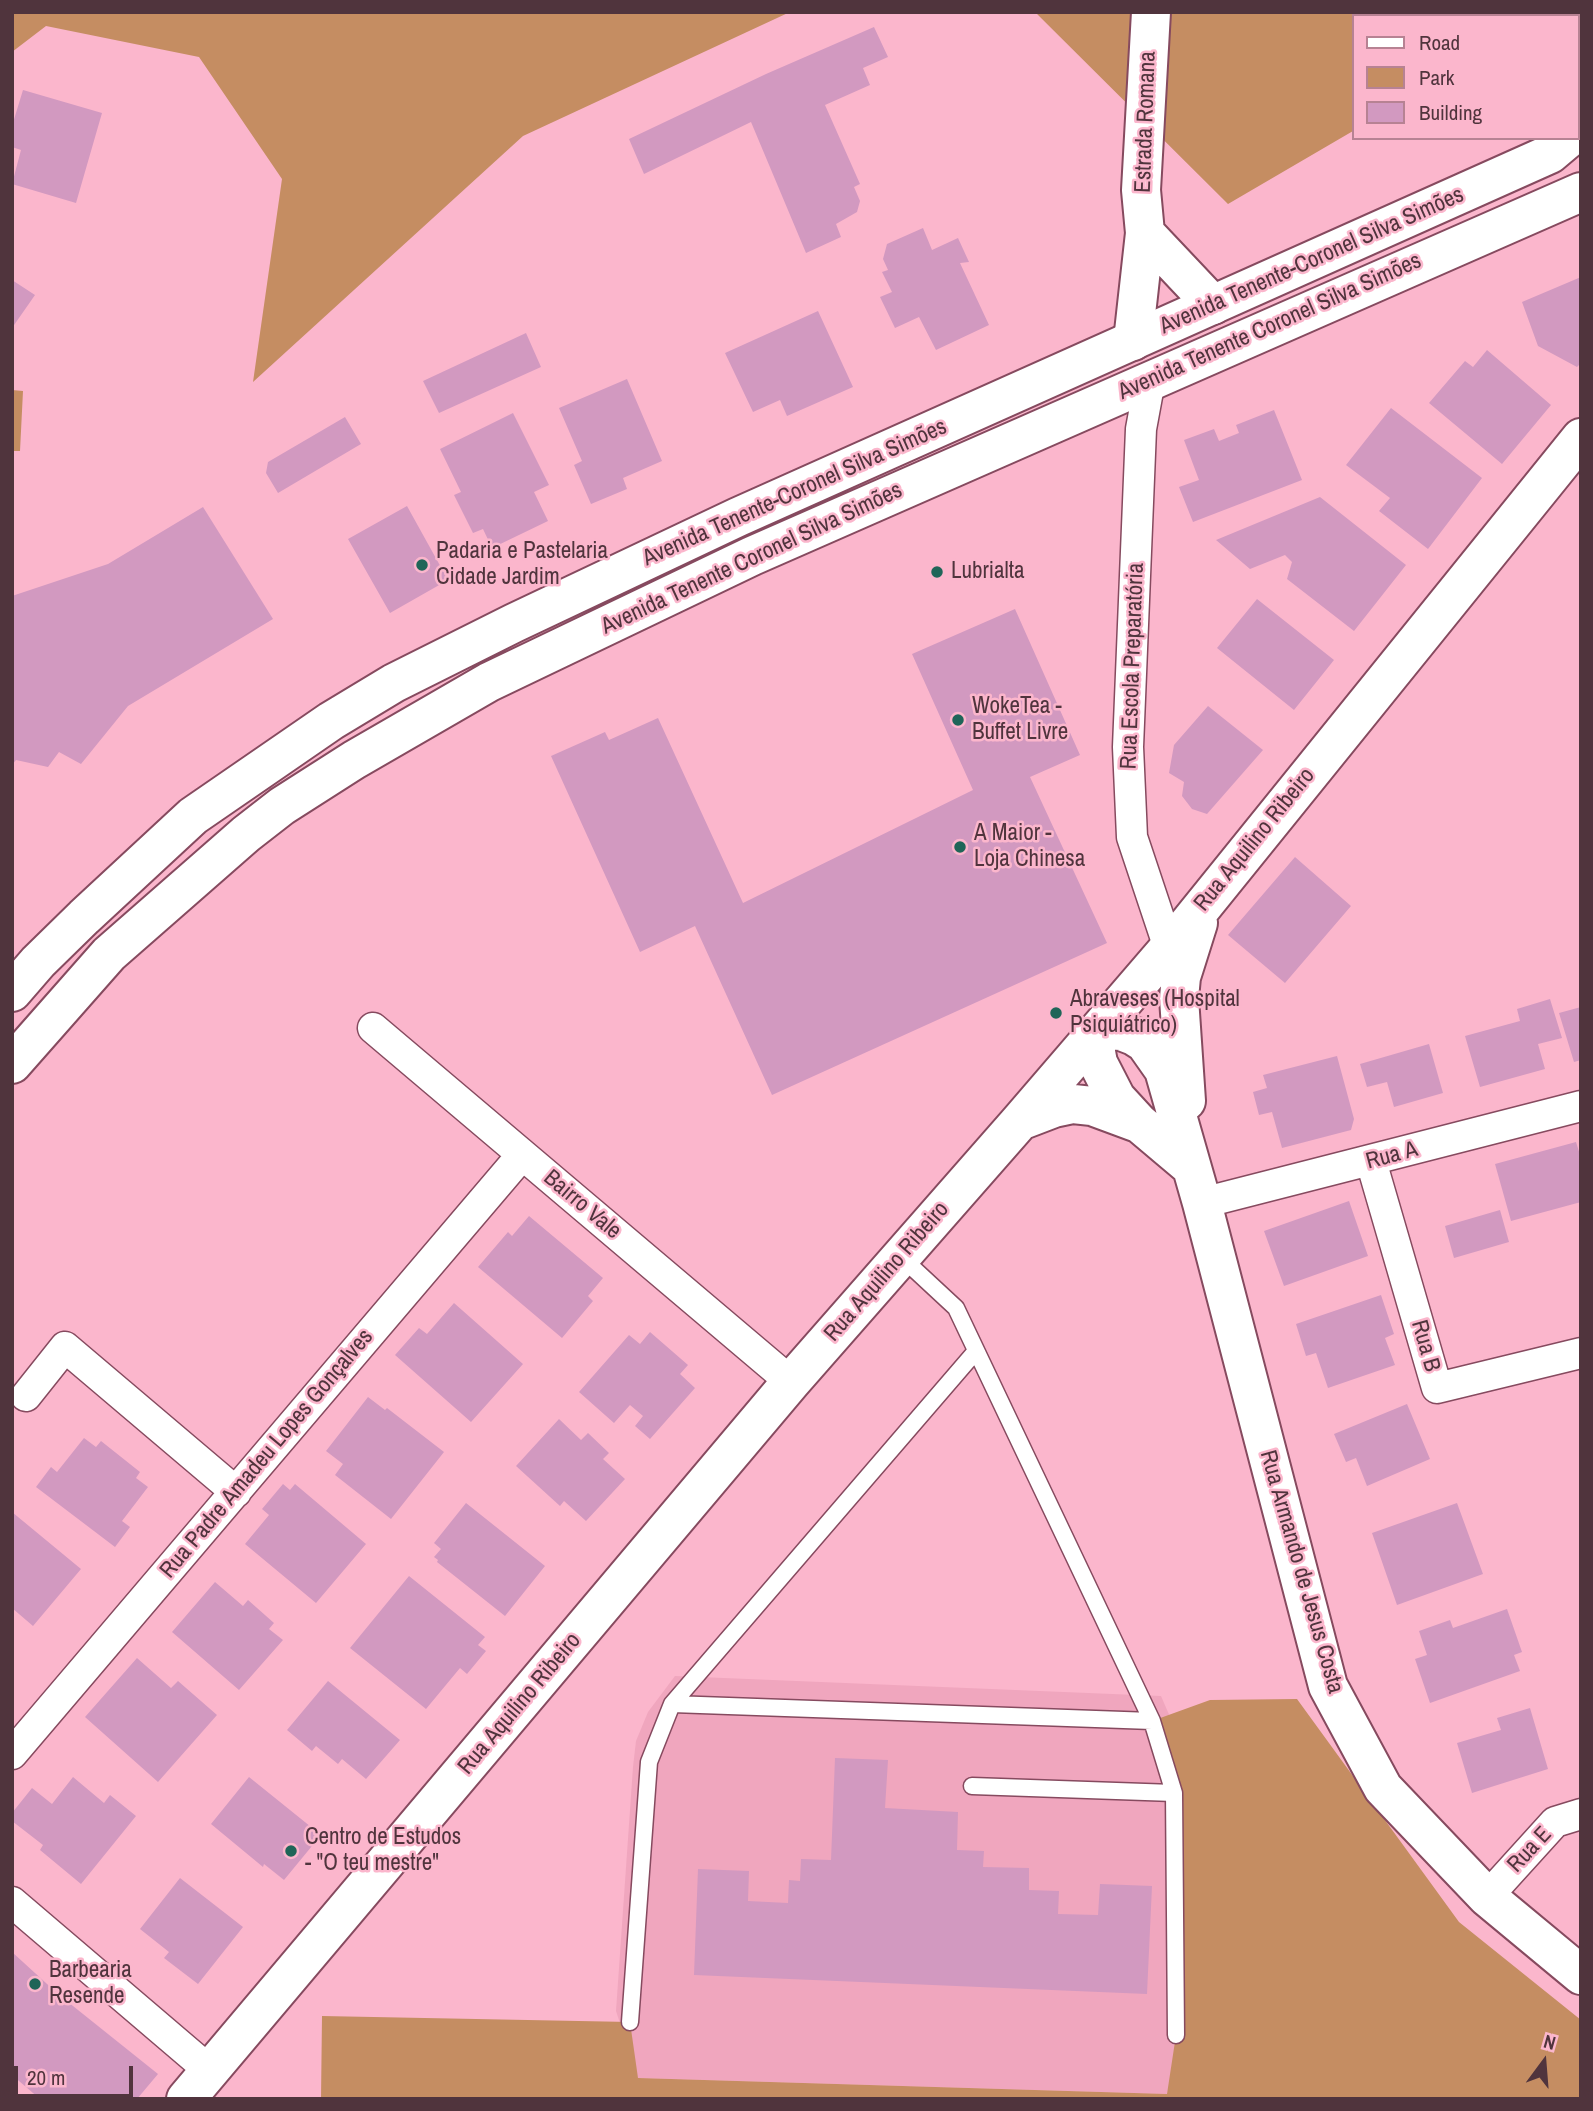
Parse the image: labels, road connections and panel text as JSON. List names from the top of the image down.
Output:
{
  "streets": {
    "street": [
      "Estrada Romana",
      "Avenida Tenente-Coronel Silva Simões",
      "Avenida Tenente Coronel Silva Simões",
      "Rua Escola Preparatória",
      "Rua Aquilino Ribeiro",
      "Rua A",
      "Bairro Vale",
      "Rua B",
      "Rua Padre Amadeu Lopes Gonçalves",
      "Rua Armando de Jesus Costa",
      "Rua E"
    ]
  },
  "crossings": [
    ["Estrada Romana", "Avenida Tenente-Coronel Silva Simões"],
    ["Avenida Tenente Coronel Silva Simões", "Rua Escola Preparatória"],
    ["Rua Escola Preparatória", "Rua Aquilino Ribeiro"],
    ["Rua Aquilino Ribeiro", "Bairro Vale"],
    ["Rua A", "Rua B"],
    ["Rua A", "Rua Armando de Jesus Costa"],
    ["Bairro Vale", "Rua Padre Amadeu Lopes Gonçalves"],
    ["Rua Armando de Jesus Costa", "Rua E"]
  ],
  "places": [
    "Padaria e Pastelaria Cidade Jardim",
    "Lubrialta",
    "WokeTea - Buffet Livre",
    "A Maior - Loja Chinesa",
    "Abraveses (Hospital Psiquiátrico)",
    "Centro de Estudos - \"O teu mestre\"",
    "Barbearia Resende"
  ],
  "legend": ["Road", "Park", "Building"],
  "scale_bar": "20 m",
  "north": "top"
}
